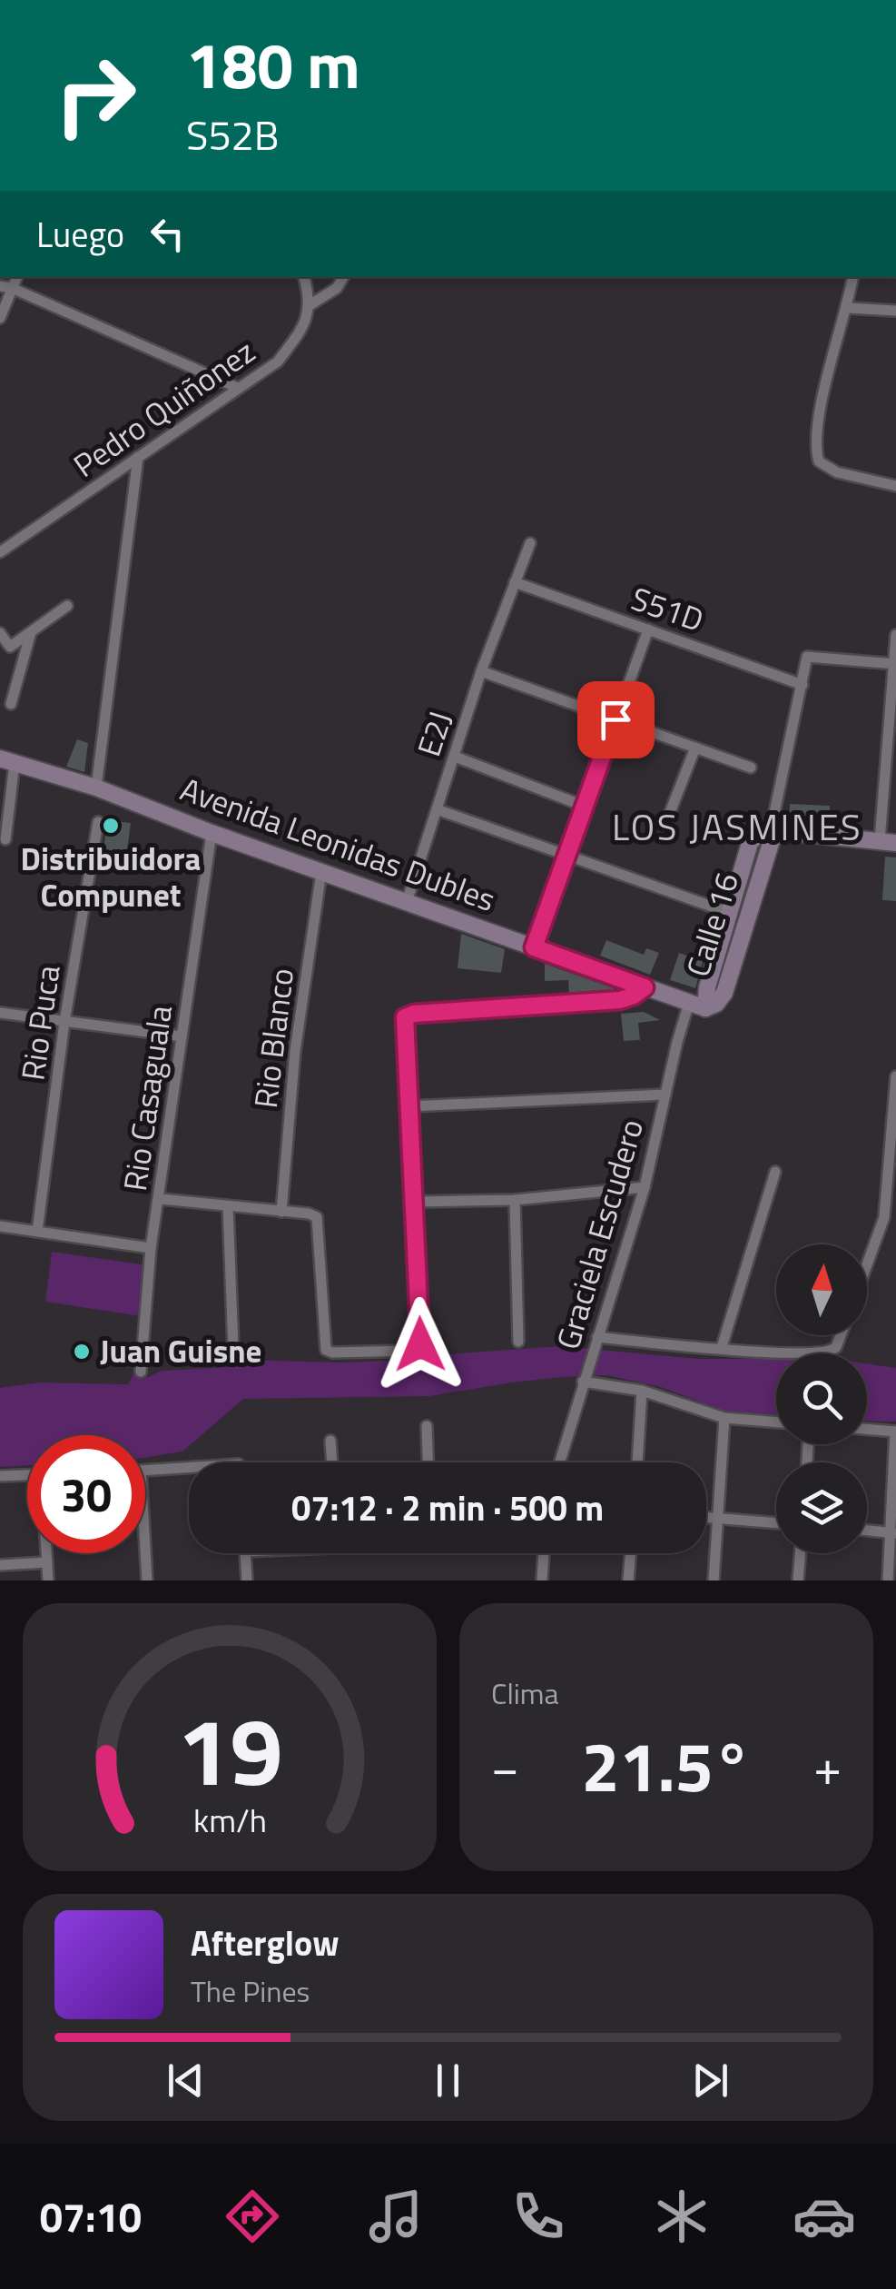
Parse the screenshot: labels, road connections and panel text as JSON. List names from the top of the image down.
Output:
{
  "streets": {
    "main road": ["Avenida Leonidas Dubles", "Calle 16"],
    "street": [
      "Pedro Quiñonez",
      "S51D",
      "E2J",
      "Rio Puca",
      "Rio Blanco",
      "Rio Casaguala",
      "Graciela Escudero"
    ]
  },
  "crossings": [
    ["S51D", "E2J"],
    ["E2J", "Avenida Leonidas Dubles"],
    ["Avenida Leonidas Dubles", "Calle 16"],
    ["Avenida Leonidas Dubles", "Rio Blanco"],
    ["Avenida Leonidas Dubles", "Rio Casaguala"],
    ["Avenida Leonidas Dubles", "Graciela Escudero"],
    ["Calle 16", "Graciela Escudero"]
  ],
  "districts": ["LOS JASMINES"],
  "places": ["Distribuidora Compunet", "Juan Guisne"],
  "north": "top",
  "page": {
    "turn": ["180 m", "S52B"],
    "then": "Luego",
    "limit": "30",
    "trip": "07:12 · 2 min · 500 m",
    "tile": "Clima",
    "heat": ["−", "21.5°", "+"],
    "song": ["Afterglow", "The Pines"],
    "tabs": "07:10",
    "gauge": ["19", "km/h"]
  }
}
